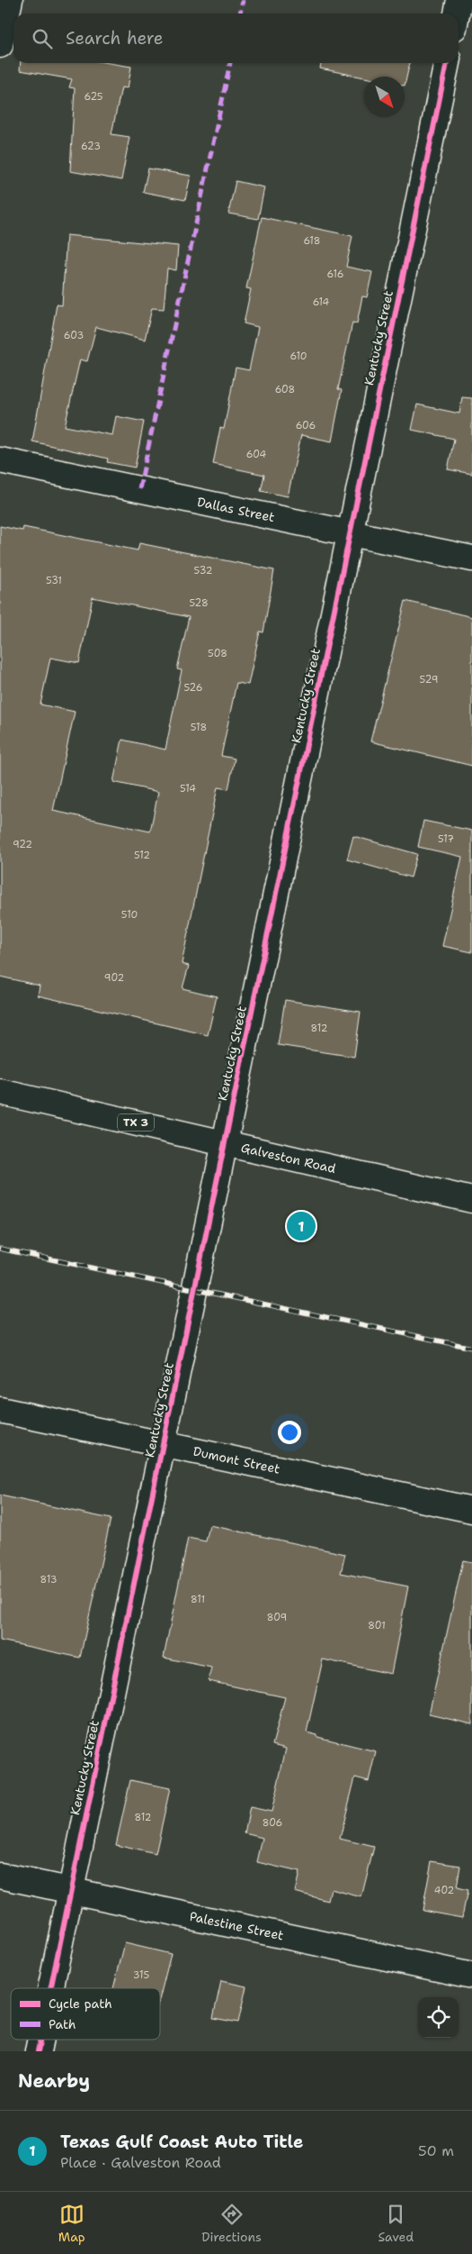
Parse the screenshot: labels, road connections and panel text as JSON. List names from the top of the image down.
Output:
{
  "streets": {
    "street": [
      "Kentucky Street",
      "Dallas Street",
      "TX 3",
      "Galveston Road",
      "Dumont Street",
      "Palestine Street"
    ]
  },
  "crossings": [
    ["Kentucky Street", "Dallas Street"],
    ["Kentucky Street", "Galveston Road"],
    ["Kentucky Street", "Dumont Street"],
    ["Kentucky Street", "Palestine Street"]
  ],
  "house_numbers": [
    "625",
    "623",
    "618",
    "616",
    "614",
    "603",
    "610",
    "608",
    "606",
    "604",
    "532",
    "531",
    "528",
    "508",
    "529",
    "526",
    "518",
    "514",
    "517",
    "922",
    "512",
    "510",
    "902",
    "812",
    "813",
    "811",
    "809",
    "801",
    "812",
    "806",
    "402",
    "315"
  ],
  "legend": ["Cycle path", "Path"],
  "north": "bottom right",
  "page": {
    "search": "Search here",
    "pins": "1",
    "heading": "Nearby",
    "list": [
      {
        "mark": "1",
        "name": "Texas Gulf Coast Auto Title",
        "note": "Place · Galveston Road",
        "value": "50 m"
      }
    ],
    "nav": ["Map", "Directions", "Saved"]
  }
}
